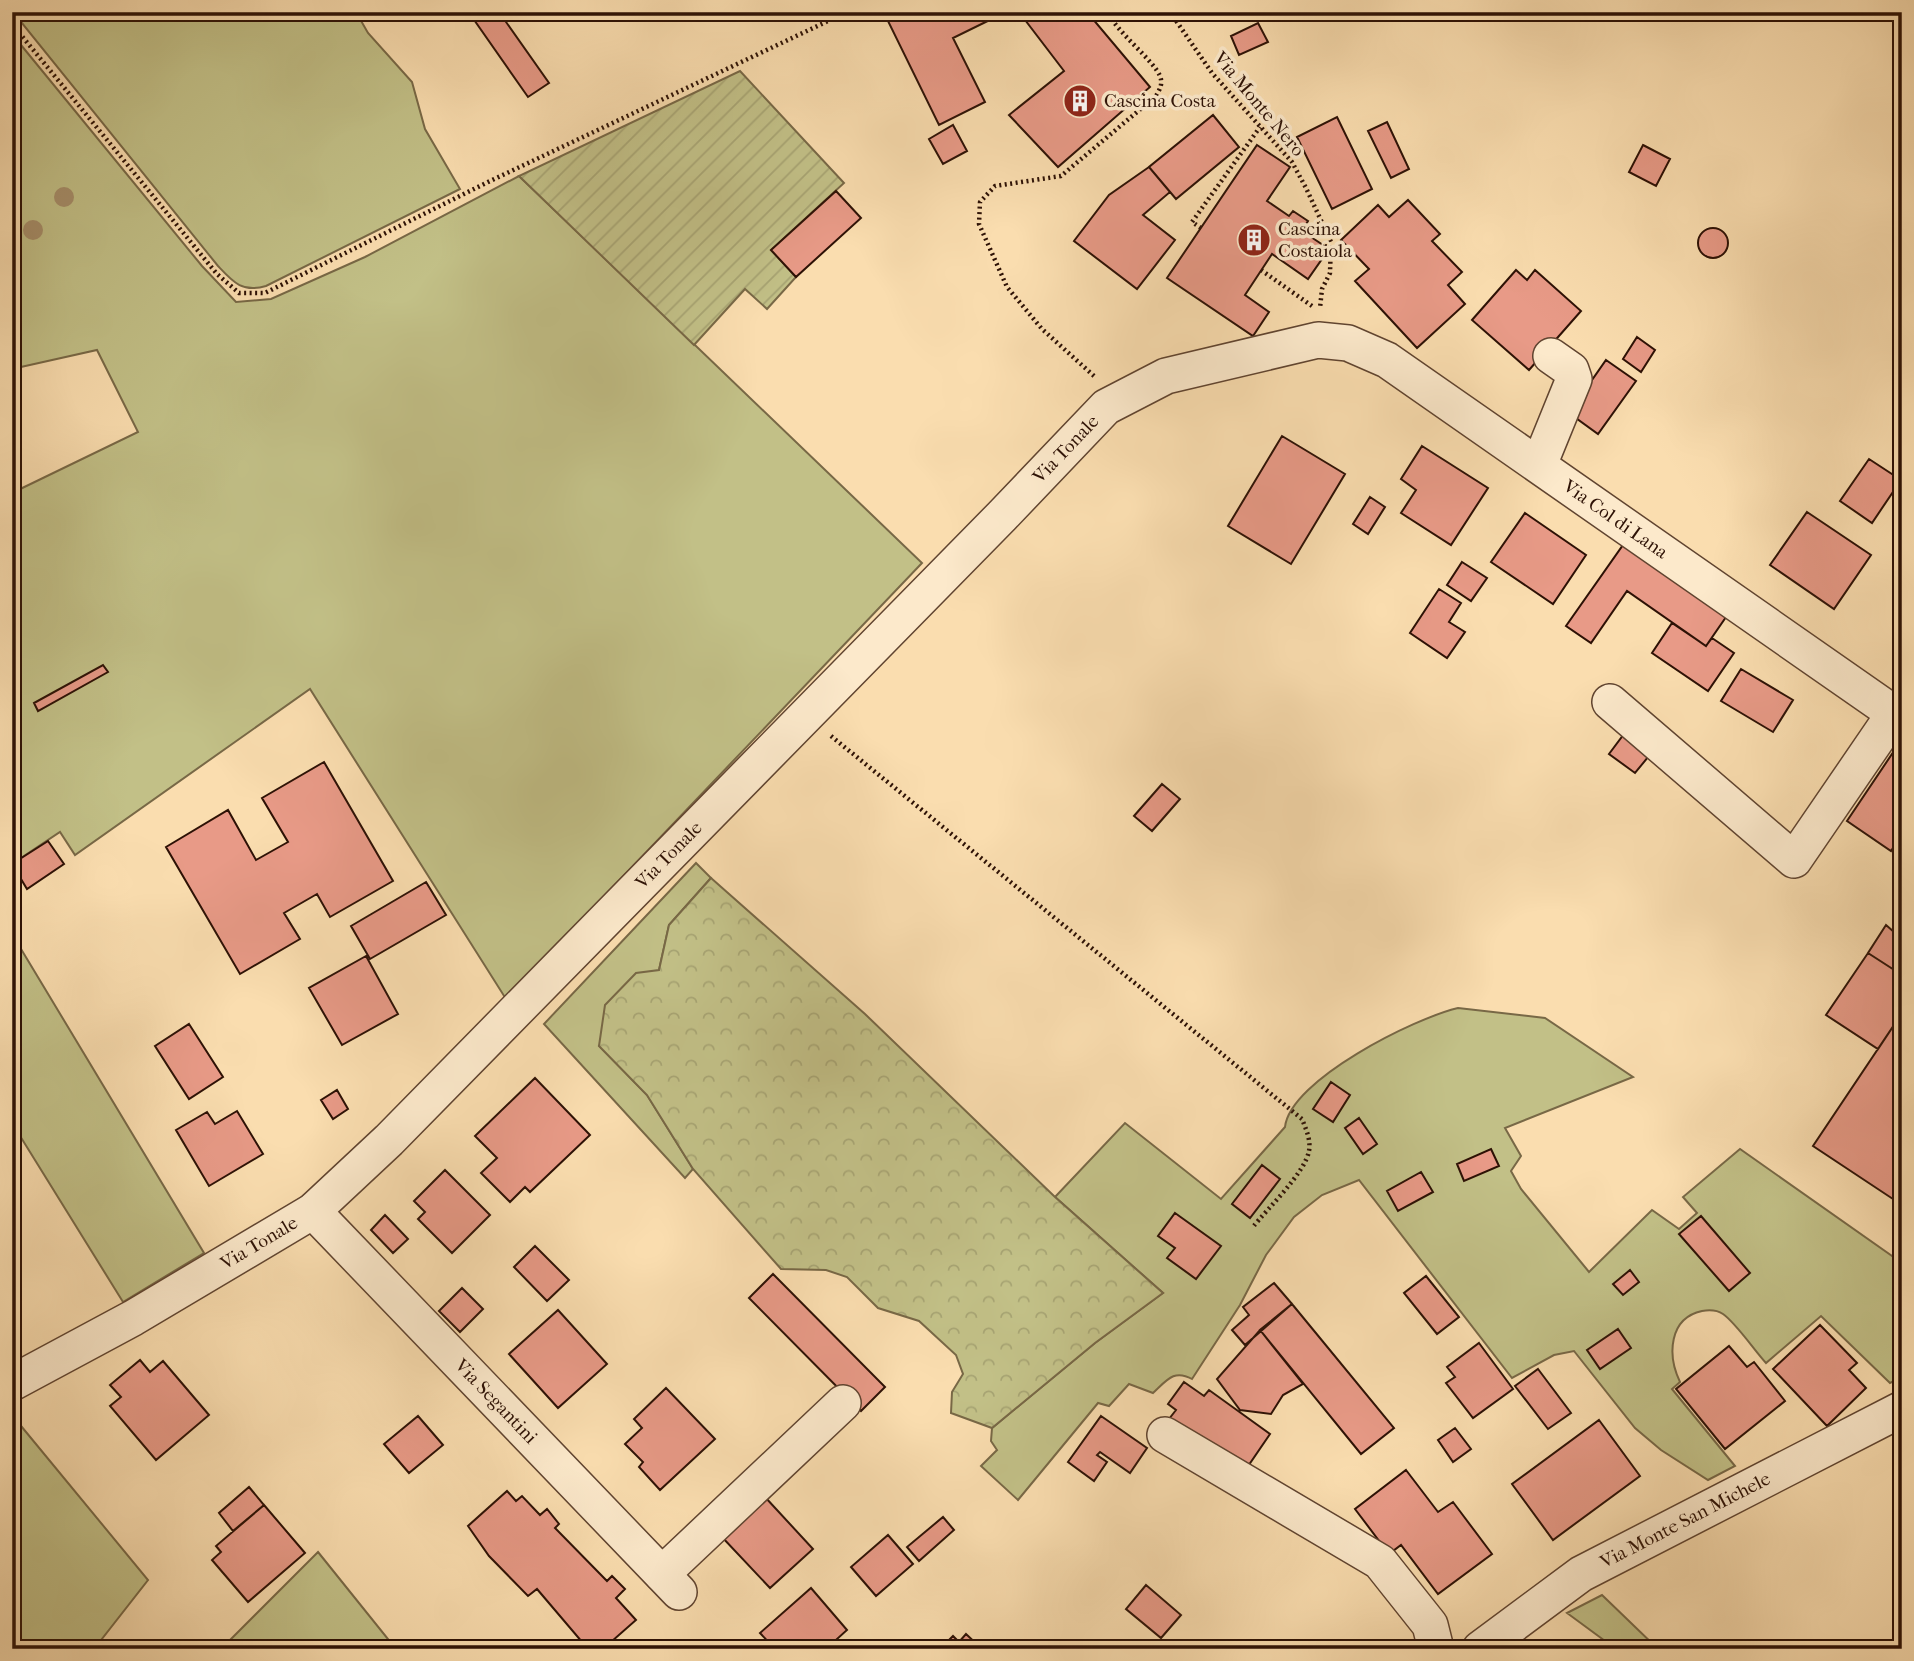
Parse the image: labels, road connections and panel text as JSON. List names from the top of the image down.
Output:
{
  "streets": {
    "street": [
      "Via Tonale",
      "Via Col di Lana",
      "Via Segantini",
      "Via Monte San Michele"
    ],
    "path": ["Via Monte Nero"]
  },
  "crossings": [
    ["Via Monte Nero", "Via Tonale"],
    ["Via Monte Nero", "Via Col di Lana"],
    ["Via Tonale", "Via Col di Lana"],
    ["Via Tonale", "Via Segantini"]
  ],
  "places": {
    "building": ["Cascina Costa", "Cascina Costaiola"]
  }
}
